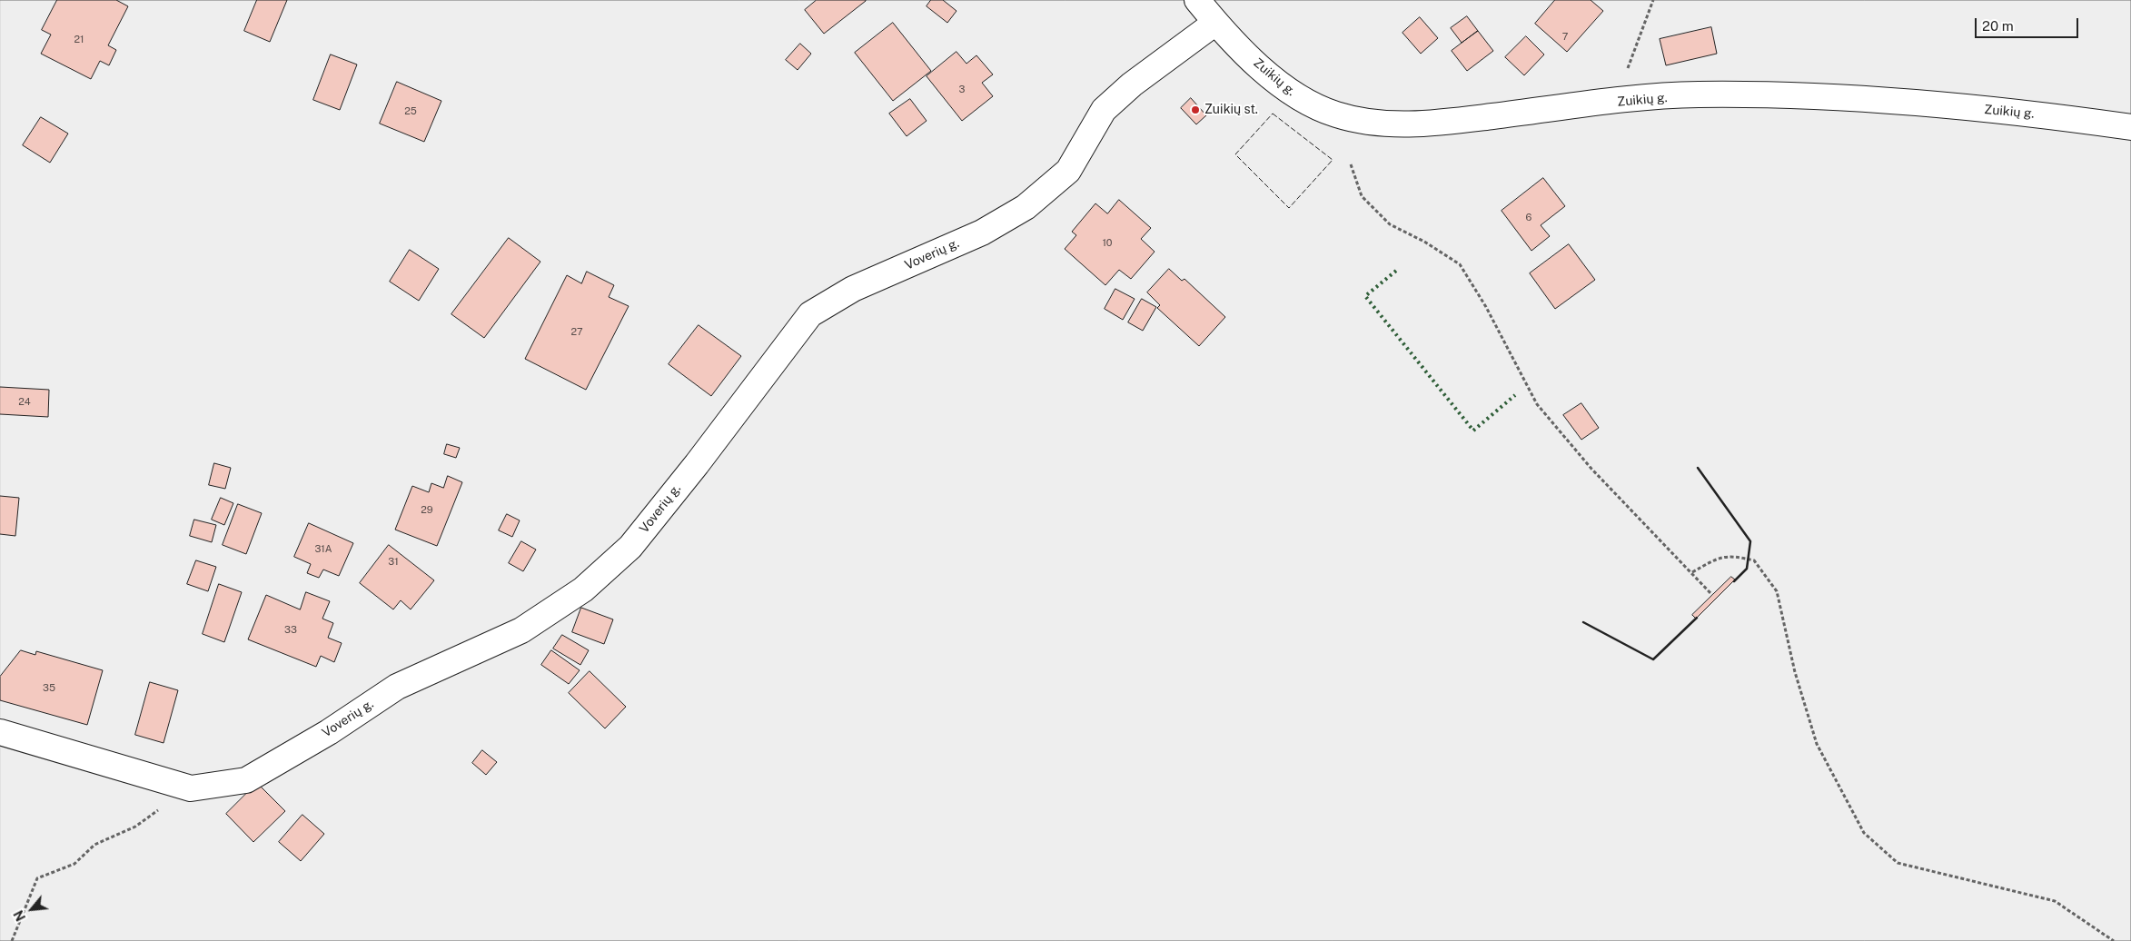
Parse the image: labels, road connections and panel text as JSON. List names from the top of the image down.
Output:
{
  "streets": {
    "street": ["Zuikių g.", "Voverių g."]
  },
  "crossings": [
    ["Zuikių g.", "Voverių g."]
  ],
  "places": ["Zuikių st."],
  "house_numbers": [
    "7",
    "21",
    "3",
    "25",
    "6",
    "10",
    "27",
    "24",
    "29",
    "31A",
    "31",
    "33",
    "35"
  ],
  "scale_bar": "20 m",
  "north": "bottom left"
}
